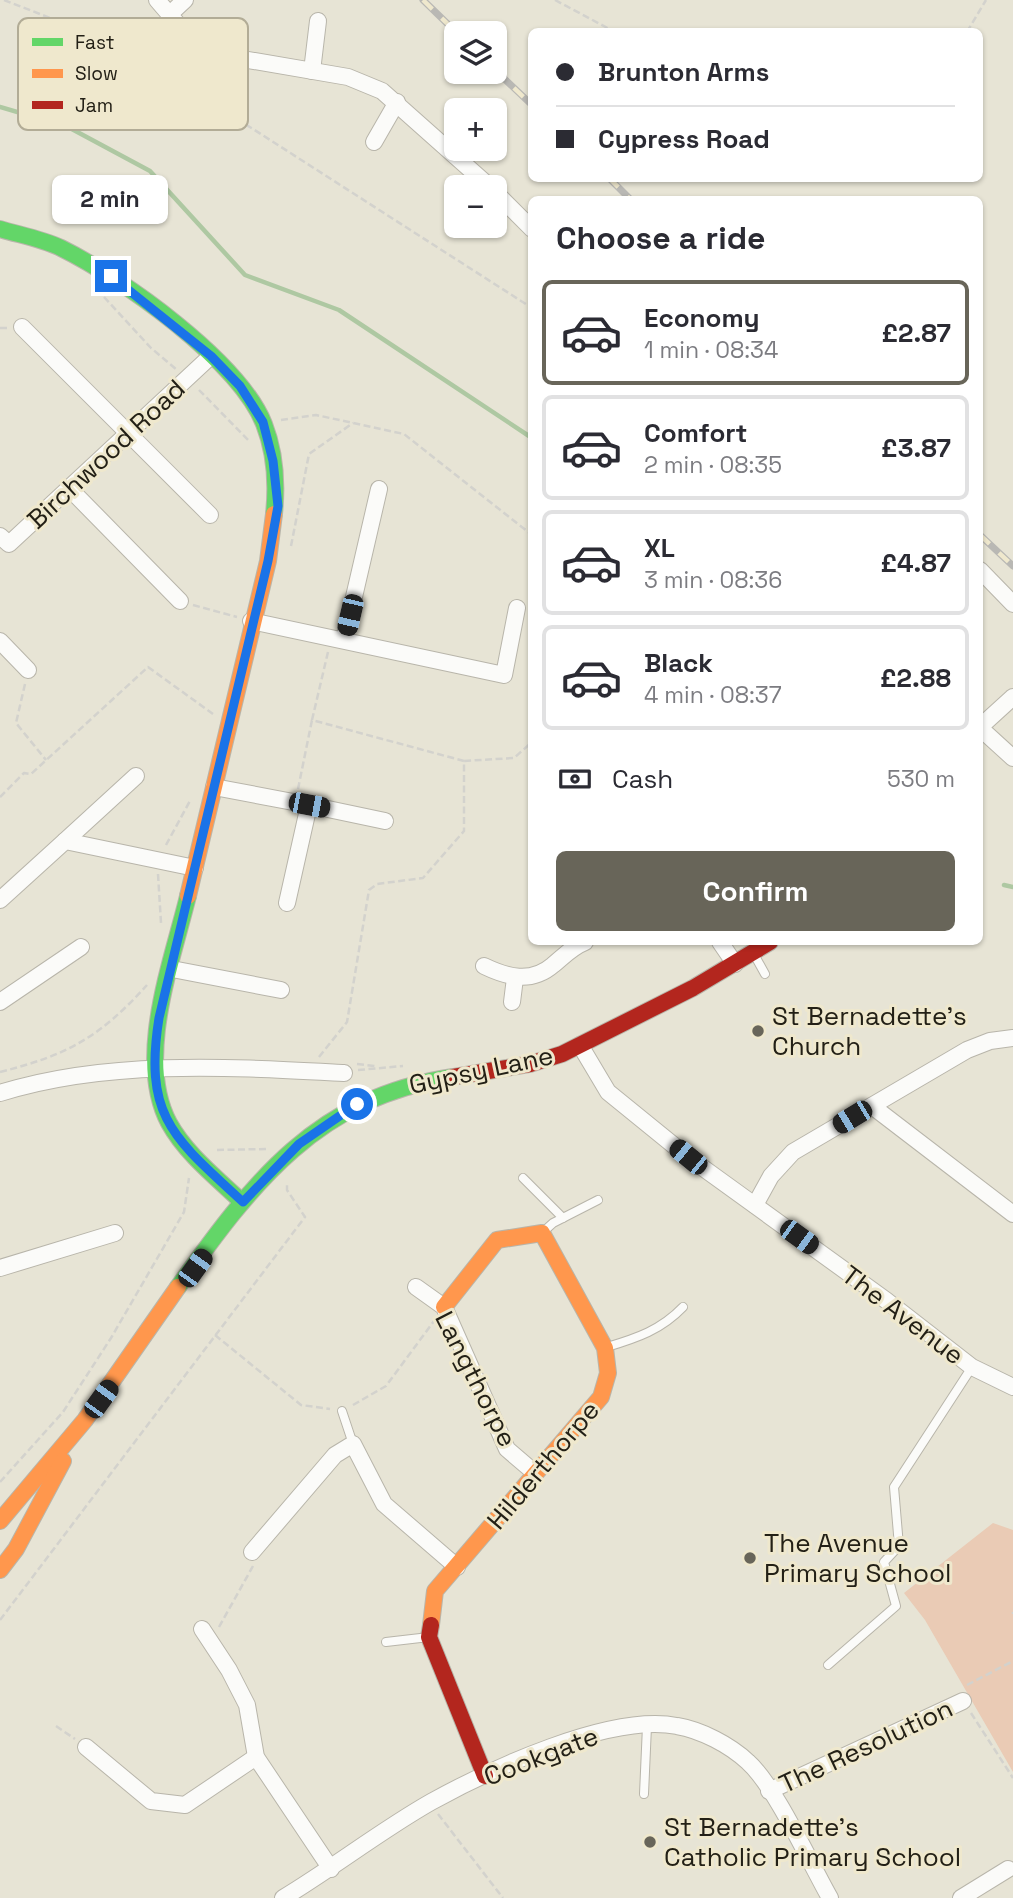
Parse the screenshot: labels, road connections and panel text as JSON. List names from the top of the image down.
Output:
{
  "streets": {
    "street": [
      "Birchwood Road",
      "Gypsy Lane",
      "The Avenue",
      "Langthorpe",
      "Hilderthorpe",
      "The Resolution",
      "Cookgate"
    ]
  },
  "crossings": [
    ["Gypsy Lane", "The Avenue"],
    ["Langthorpe", "Hilderthorpe"],
    ["Hilderthorpe", "Cookgate"],
    ["The Resolution", "Cookgate"]
  ],
  "places": ["St Bernadette’s Church", "The Avenue Primary School", "St Bernadette's Catholic Primary School"],
  "legend": ["Fast", "Slow", "Jam"],
  "page": {
    "map_buttons": ["+", "−"],
    "banner": ["Brunton Arms", "Cypress Road"],
    "bubble": "2 min",
    "heading": "Choose a ride",
    "list": [
      {
        "name": "Economy",
        "note": "1 min · 08:34",
        "value": "£2.87"
      },
      {
        "name": "Comfort",
        "note": "2 min · 08:35",
        "value": "£3.87"
      },
      {
        "name": "XL",
        "note": "3 min · 08:36",
        "value": "£4.87"
      },
      {
        "name": "Black",
        "note": "4 min · 08:37",
        "value": "£2.88"
      }
    ],
    "pay": ["Cash", "530 m"],
    "buttons": "Confirm"
  }
}
